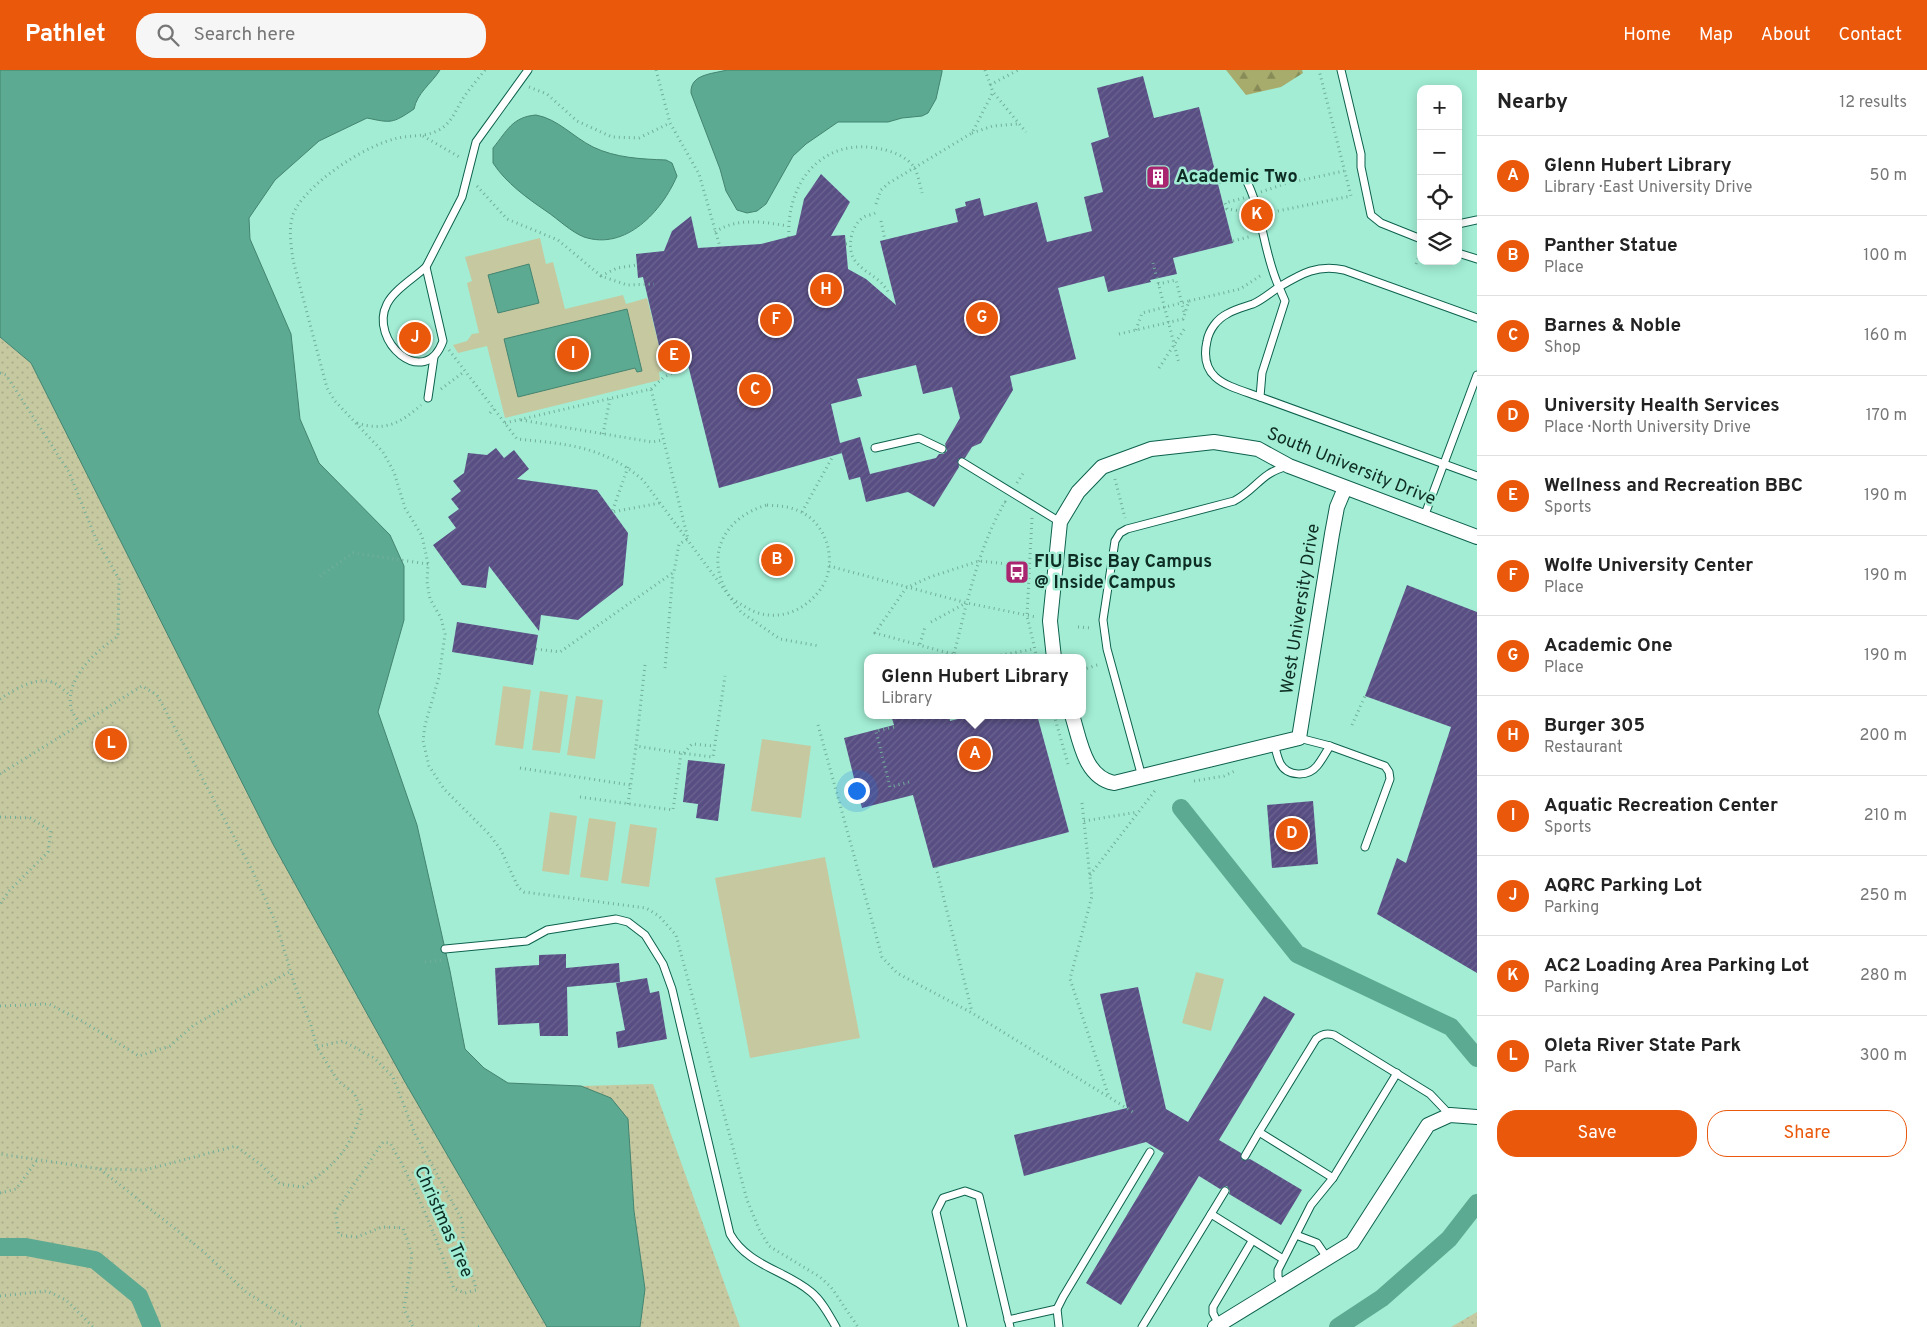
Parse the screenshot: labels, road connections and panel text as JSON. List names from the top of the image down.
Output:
{
  "streets": {
    "street": ["South University Drive", "West University Drive"],
    "path": ["Christmas Tree"]
  },
  "crossings": [
    ["South University Drive", "West University Drive"]
  ],
  "places": {
    "building": ["Academic Two"],
    "bus stop": ["FIU Bisc Bay Campus @ Inside Campus"]
  },
  "page": {
    "header": "Pathlet",
    "search": "Search here",
    "nav": [
      "Home",
      "Map",
      "About",
      "Contact"
    ],
    "heading": ["Nearby", "12 results"],
    "map_buttons": ["+", "−"],
    "list": [
      {
        "mark": "A",
        "name": "Glenn Hubert Library",
        "note": "Library · East University Drive",
        "value": "50 m"
      },
      {
        "mark": "B",
        "name": "Panther Statue",
        "note": "Place",
        "value": "100 m"
      },
      {
        "mark": "C",
        "name": "Barnes & Noble",
        "note": "Shop",
        "value": "160 m"
      },
      {
        "mark": "D",
        "name": "University Health Services",
        "note": "Place · North University Drive",
        "value": "170 m"
      },
      {
        "mark": "E",
        "name": "Wellness and Recreation BBC",
        "note": "Sports",
        "value": "190 m"
      },
      {
        "mark": "F",
        "name": "Wolfe University Center",
        "note": "Place",
        "value": "190 m"
      },
      {
        "mark": "G",
        "name": "Academic One",
        "note": "Place",
        "value": "190 m"
      },
      {
        "mark": "H",
        "name": "Burger 305",
        "note": "Restaurant",
        "value": "200 m"
      },
      {
        "mark": "I",
        "name": "Aquatic Recreation Center",
        "note": "Sports",
        "value": "210 m"
      },
      {
        "mark": "J",
        "name": "AQRC Parking Lot",
        "note": "Parking",
        "value": "250 m"
      },
      {
        "mark": "K",
        "name": "AC2 Loading Area Parking Lot",
        "note": "Parking",
        "value": "280 m"
      },
      {
        "mark": "L",
        "name": "Oleta River State Park",
        "note": "Park",
        "value": "300 m"
      }
    ],
    "pins": [
      "K",
      "H",
      "G",
      "F",
      "J",
      "I",
      "E",
      "C",
      "B",
      "L",
      "A",
      "D"
    ],
    "popup": ["Glenn Hubert Library", "Library"],
    "buttons": ["Save", "Share"]
  }
}
